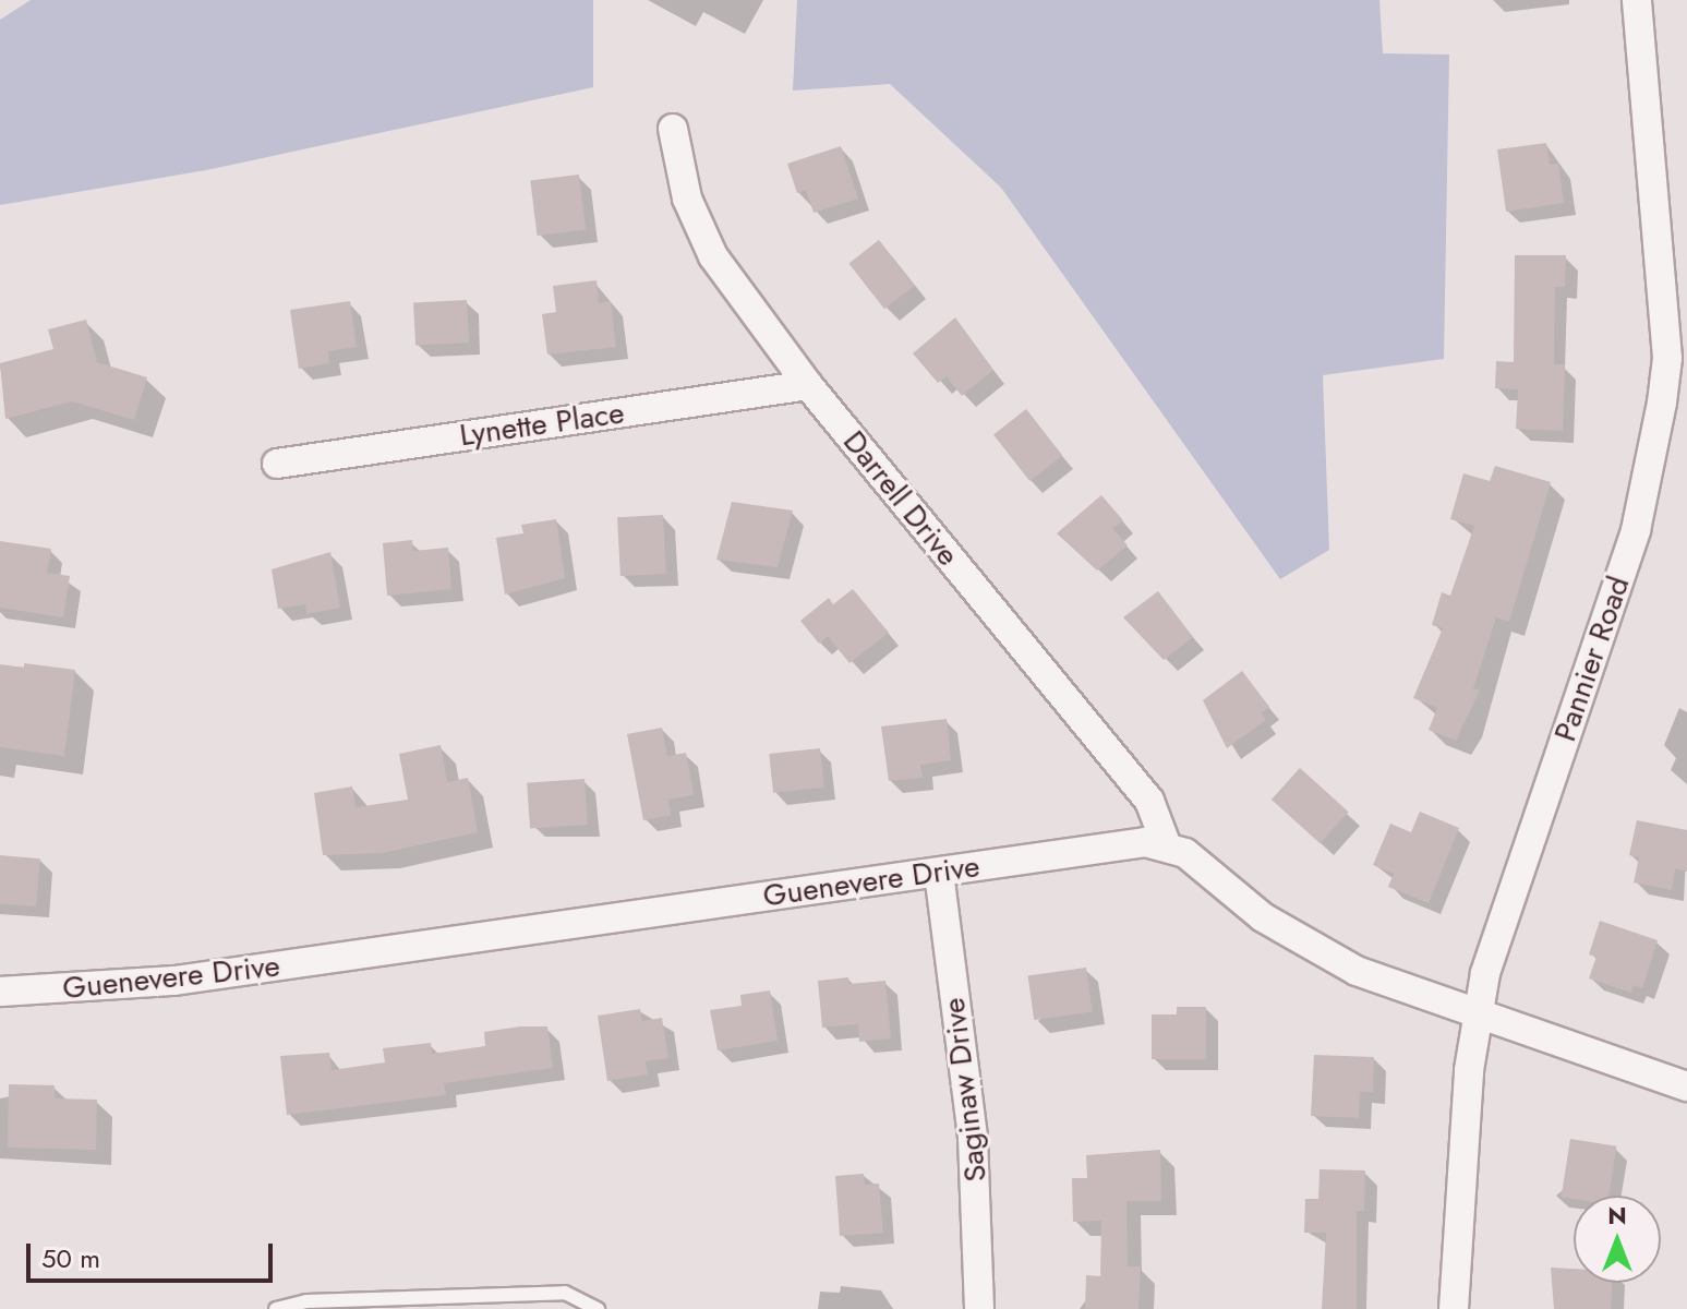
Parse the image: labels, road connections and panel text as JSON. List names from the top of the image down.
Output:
{
  "streets": {
    "street": [
      "Lynette Place",
      "Darrell Drive",
      "Pannier Road",
      "Guenevere Drive",
      "Saginaw Drive"
    ]
  },
  "crossings": [
    ["Lynette Place", "Darrell Drive"],
    ["Darrell Drive", "Guenevere Drive"],
    ["Pannier Road", "Guenevere Drive"],
    ["Guenevere Drive", "Saginaw Drive"]
  ],
  "scale_bar": "50 m",
  "north": "top"
}
